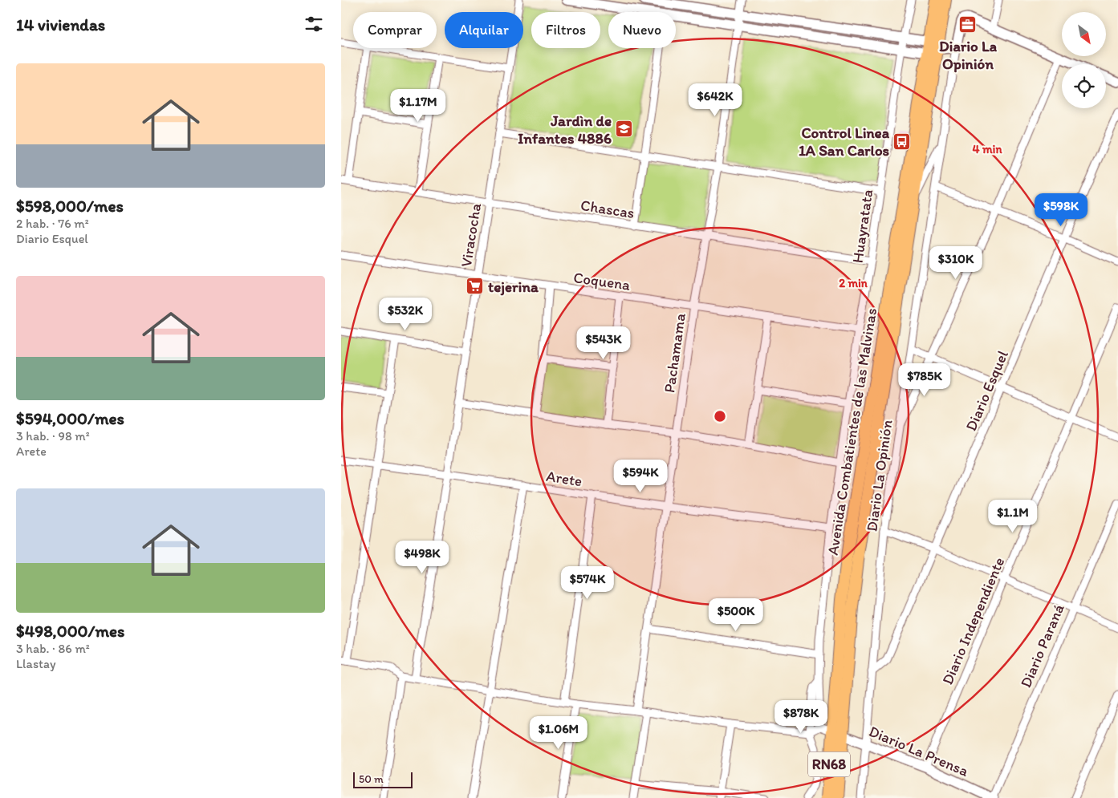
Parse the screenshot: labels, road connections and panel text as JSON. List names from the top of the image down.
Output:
{
  "streets": {
    "main road": ["Avenida Combatientes de las Malvinas", "RN68"],
    "street": [
      "Chascas",
      "Huayratata",
      "Viracocha",
      "Coquena",
      "Pachamama",
      "Diario Esquel",
      "Diario La Opinión",
      "Arete",
      "Diario Independiente",
      "Diario Paraná",
      "Diario La Prensa"
    ]
  },
  "crossings": [
    ["Chascas", "Huayratata"],
    ["Chascas", "Viracocha"],
    ["Chascas", "Pachamama"],
    ["Huayratata", "Coquena"],
    ["Huayratata", "Arete"],
    ["Viracocha", "Coquena"],
    ["Viracocha", "Arete"],
    ["Coquena", "Pachamama"],
    ["Pachamama", "Arete"],
    ["Diario Esquel", "Diario La Opinión"],
    ["Avenida Combatientes de las Malvinas", "Diario La Prensa"],
    ["Diario La Opinión", "Diario La Prensa"],
    ["Diario Independiente", "Diario La Prensa"],
    ["Diario Paraná", "Diario La Prensa"]
  ],
  "places": {
    "office": ["Diario La Opinión"],
    "school or university": ["Jardìn de Infantes 4886"],
    "bus stop": ["Control Linea 1A San Carlos"],
    "supermarket": ["tejerina"]
  },
  "scale_bar": "50 m",
  "north": "bottom right",
  "page": {
    "heading": "14 viviendas",
    "chip": [
      "Comprar",
      "Alquilar",
      "Filtros",
      "Nuevo"
    ],
    "list": [
      {
        "name": "$598,000/mes",
        "note": "2 hab. · 76 m² · Diario Esquel"
      },
      {
        "name": "$594,000/mes",
        "note": "3 hab. · 98 m² · Arete"
      },
      {
        "name": "$498,000/mes",
        "note": "3 hab. · 86 m² · Llastay"
      }
    ],
    "price": [
      "$642K",
      "$1.17M",
      "$598K",
      "$310K",
      "$532K",
      "$543K",
      "$785K",
      "$594K",
      "$1.1M",
      "$498K",
      "$574K",
      "$500K",
      "$878K",
      "$1.06M"
    ],
    "scale": "50 m"
  },
  "rings": ["4 min", "2 min"]
}
